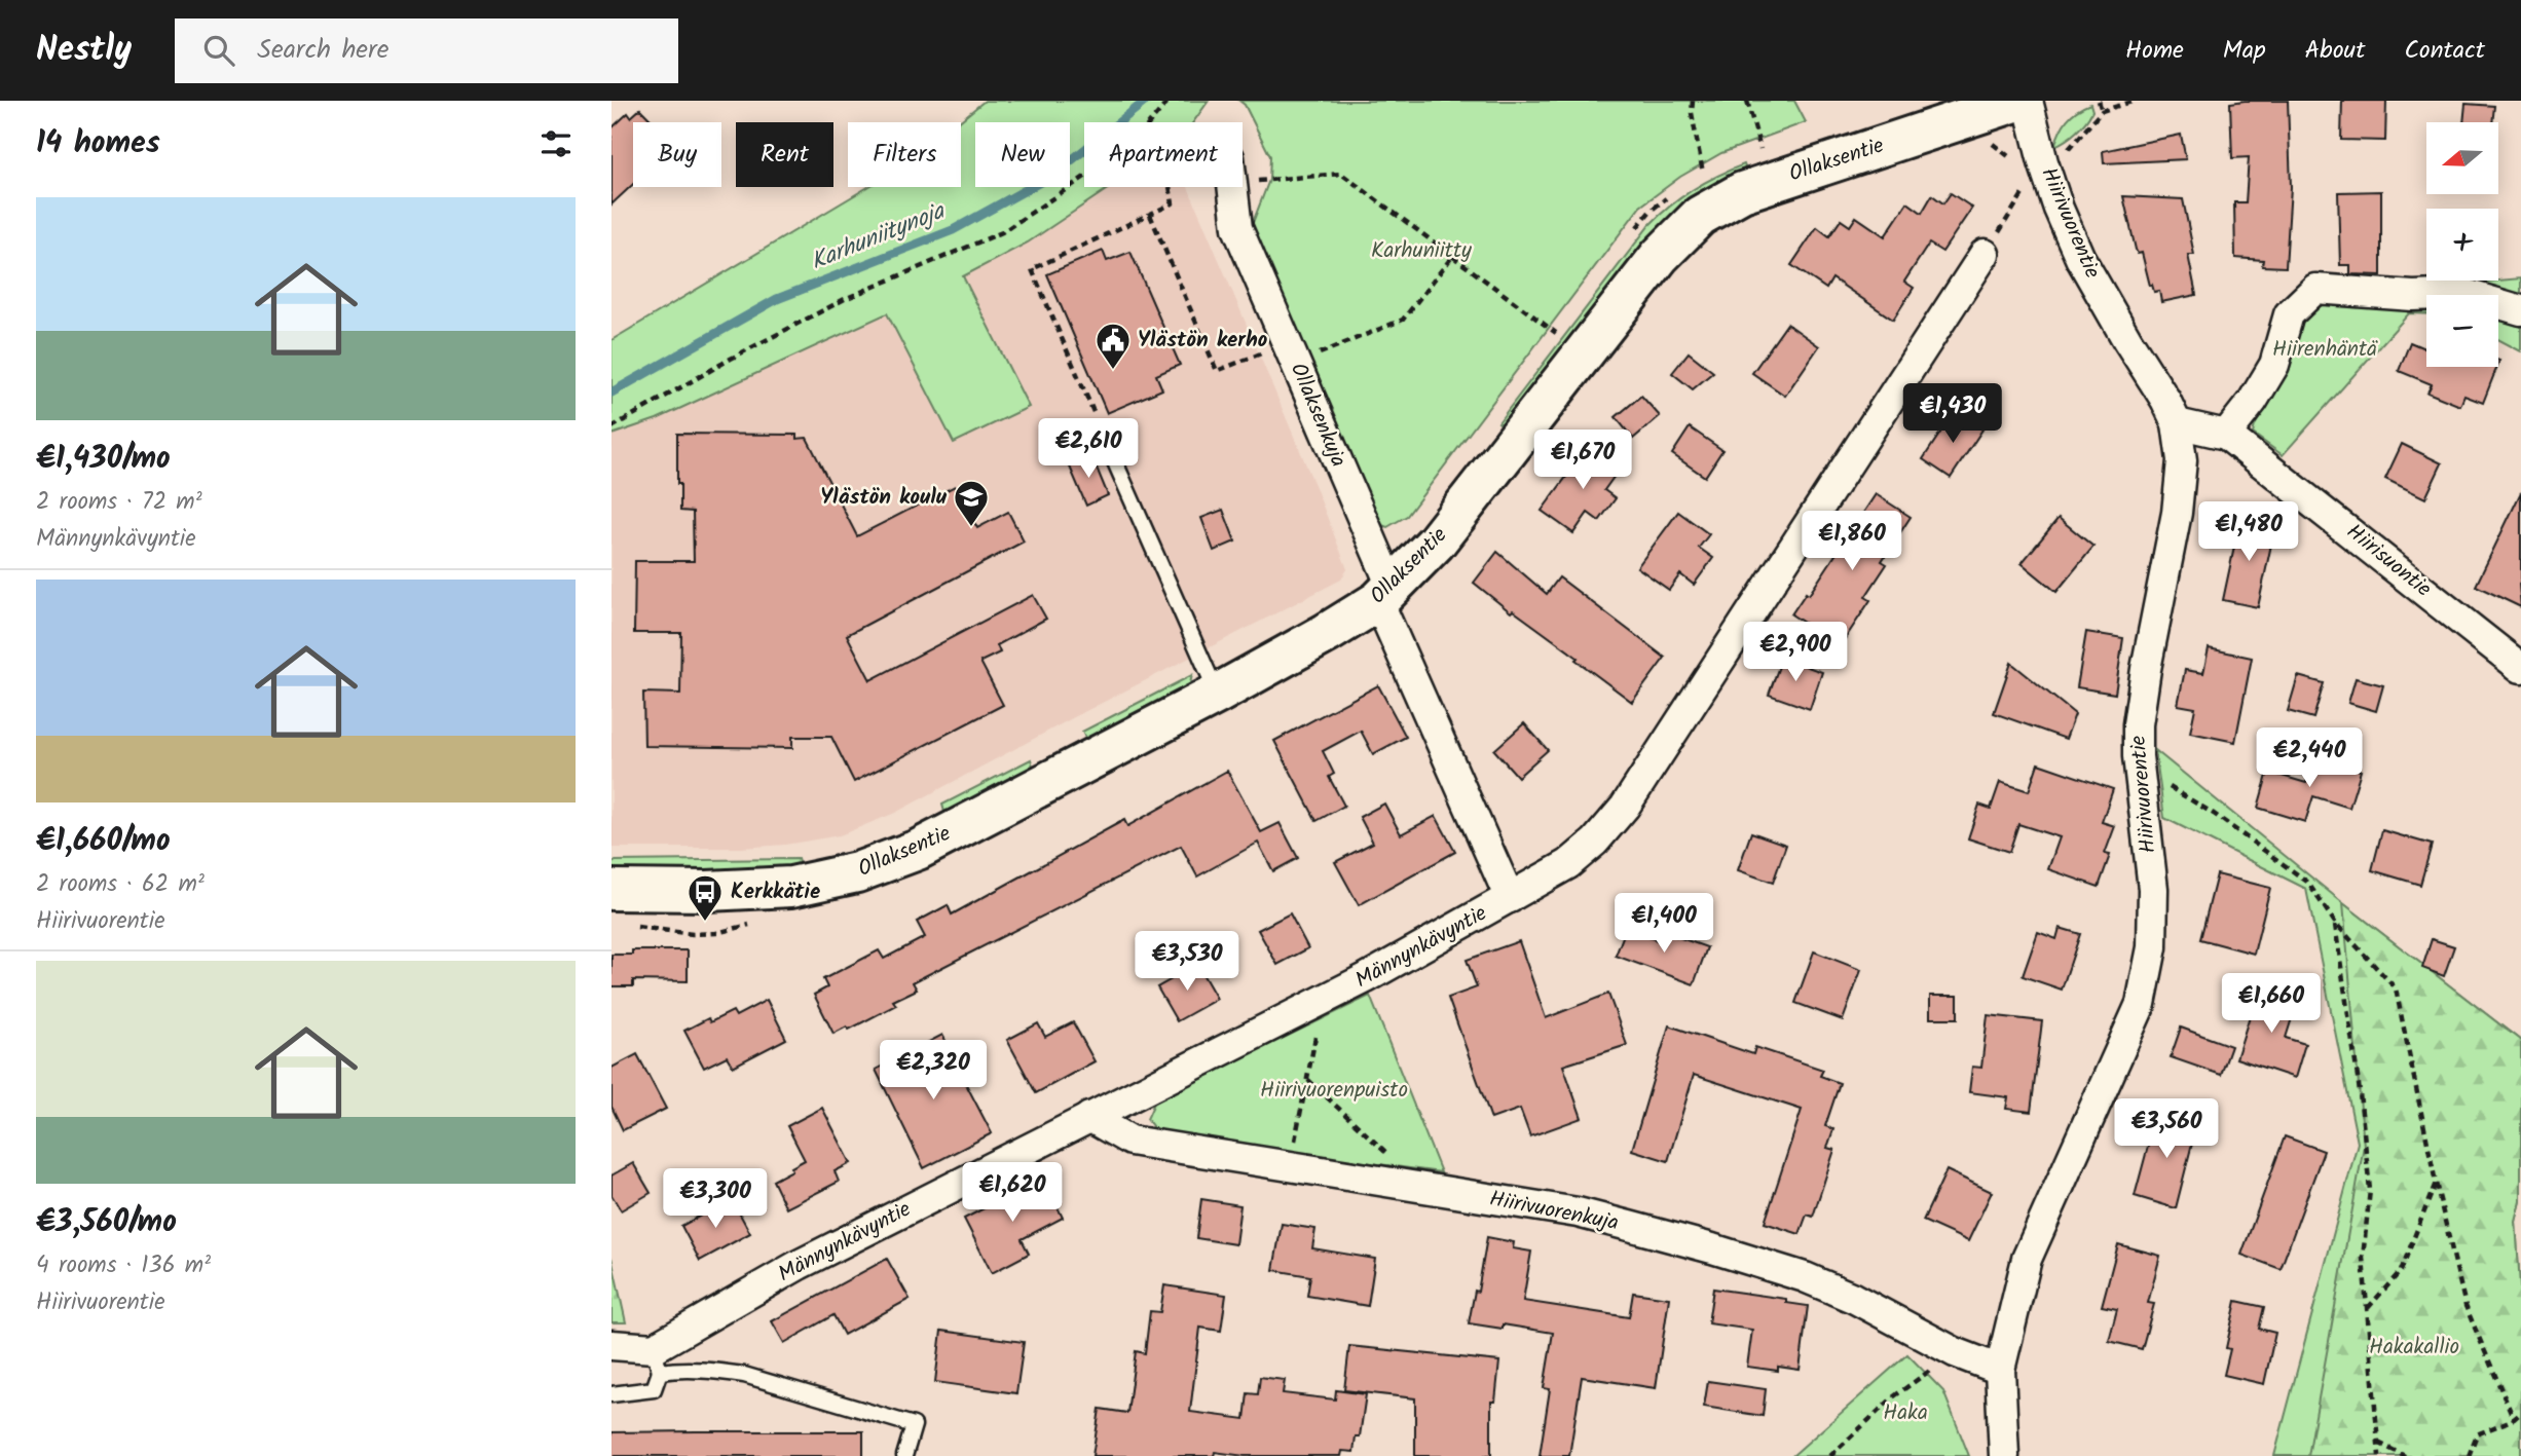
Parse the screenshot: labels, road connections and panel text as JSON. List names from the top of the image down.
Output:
{
  "streets": {
    "street": [
      "Ollaksentie",
      "Hiirivuorentie",
      "Ollaksenkuja",
      "Hiirisuontie",
      "Männynkävyntie",
      "Hiirivuorenkuja"
    ]
  },
  "crossings": [
    ["Ollaksentie", "Ollaksenkuja"],
    ["Hiirivuorentie", "Hiirisuontie"],
    ["Hiirivuorentie", "Hiirivuorenkuja"],
    ["Ollaksenkuja", "Männynkävyntie"],
    ["Männynkävyntie", "Hiirivuorenkuja"]
  ],
  "water": ["Karhuniitynoja"],
  "parks": [
    "Karhuniitty",
    "Hiirenhäntä",
    "Hiirivuorenpuisto",
    "Hakakallio",
    "Haka"
  ],
  "places": {
    "public building": ["Ylästön kerho"],
    "school or university": ["Ylästön koulu"],
    "bus stop": ["Kerkkätie"]
  },
  "north": "left",
  "page": {
    "header": "Nestly",
    "search": "Search here",
    "nav": [
      "Home",
      "Map",
      "About",
      "Contact"
    ],
    "heading": "14 homes",
    "map_buttons": ["+", "−"],
    "chip": [
      "Buy",
      "Rent",
      "Filters",
      "New",
      "Apartment"
    ],
    "list": [
      {
        "name": "€1,430/mo",
        "note": "2 rooms · 72 m² · Männynkävyntie"
      },
      {
        "name": "€1,660/mo",
        "note": "2 rooms · 62 m² · Hiirivuorentie"
      },
      {
        "name": "€3,560/mo",
        "note": "4 rooms · 136 m² · Hiirivuorentie"
      }
    ],
    "price": [
      "€1,430",
      "€2,610",
      "€1,670",
      "€1,480",
      "€1,860",
      "€2,900",
      "€2,440",
      "€1,400",
      "€3,530",
      "€1,660",
      "€2,320",
      "€3,560",
      "€1,620",
      "€3,300"
    ]
  }
}
